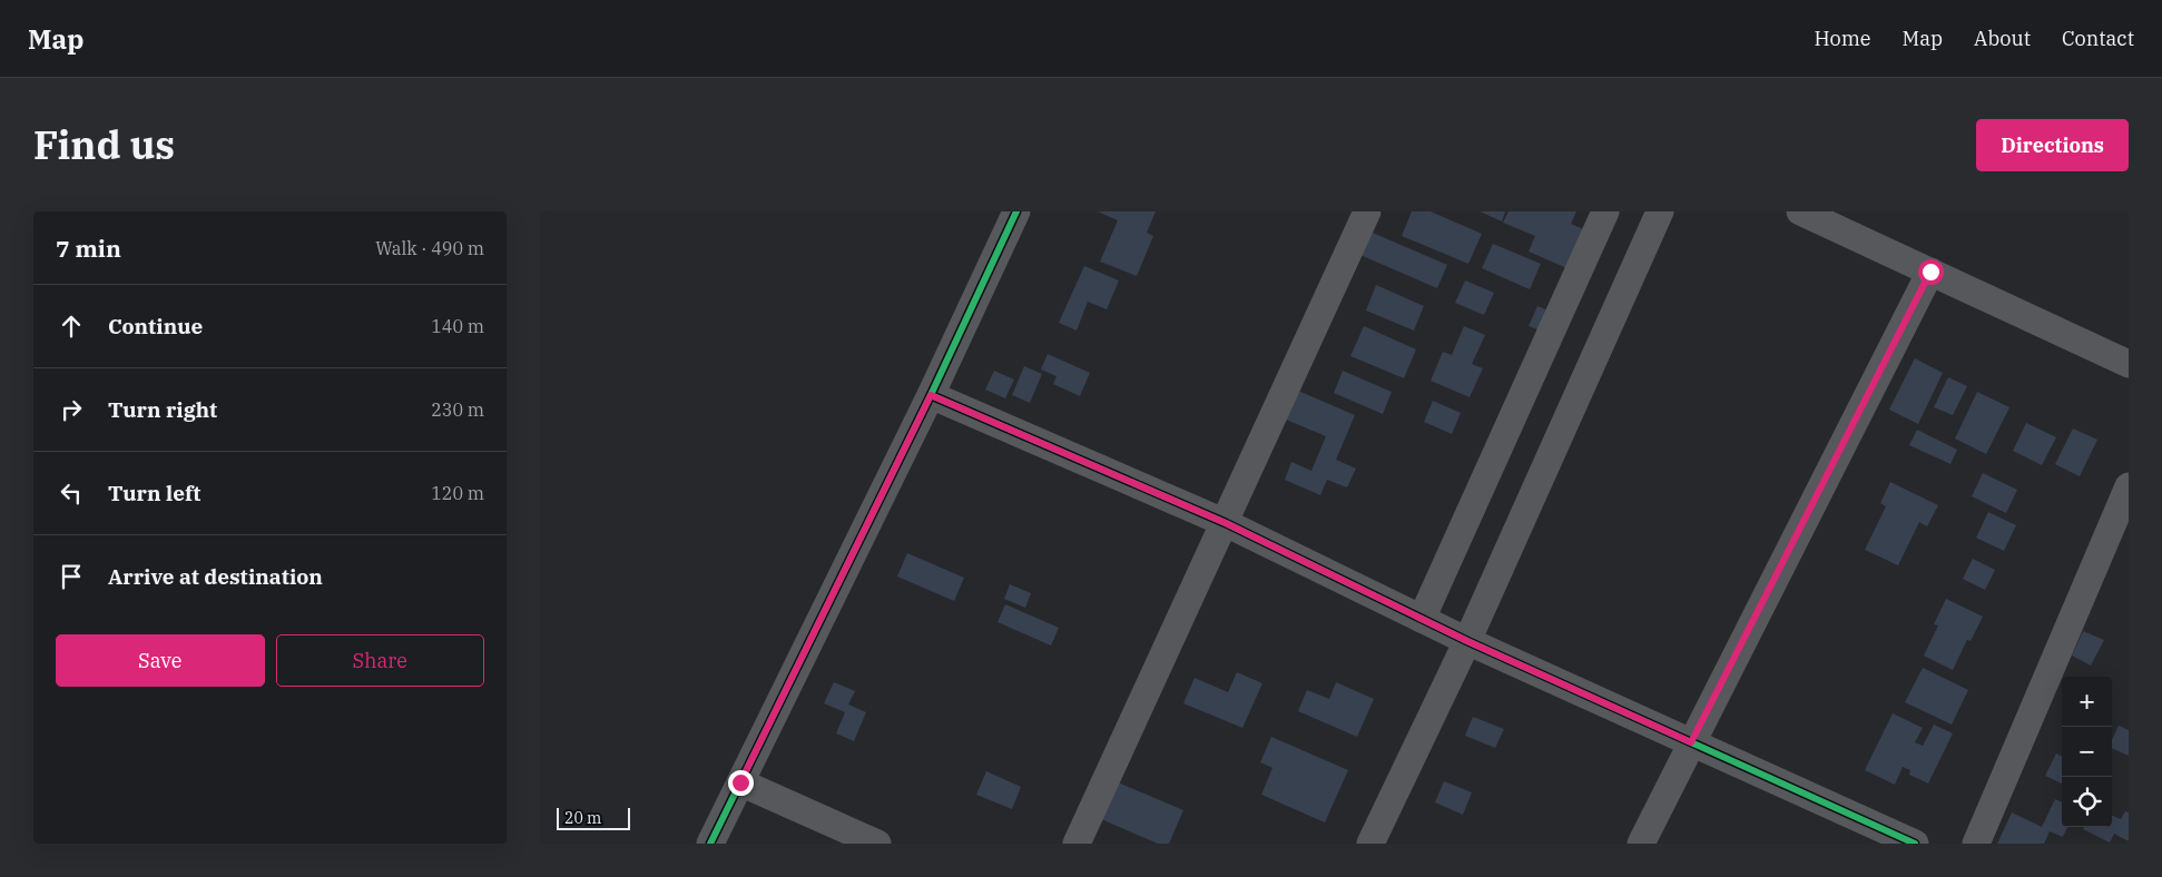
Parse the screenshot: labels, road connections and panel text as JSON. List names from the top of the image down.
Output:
{
  "scale_bar": "20 m",
  "page": {
    "header": "Map",
    "nav": [
      "Home",
      "Map",
      "About",
      "Contact"
    ],
    "title": "Find us",
    "buttons": [
      "Directions",
      ["Save", "Share"]
    ],
    "heading": ["7 min", "Walk · 490 m"],
    "list": [
      ["Continue", "140 m"],
      ["Turn right", "230 m"],
      ["Turn left", "120 m"],
      "Arrive at destination"
    ],
    "map_buttons": ["+", "−"],
    "scale": "20 m"
  }
}
